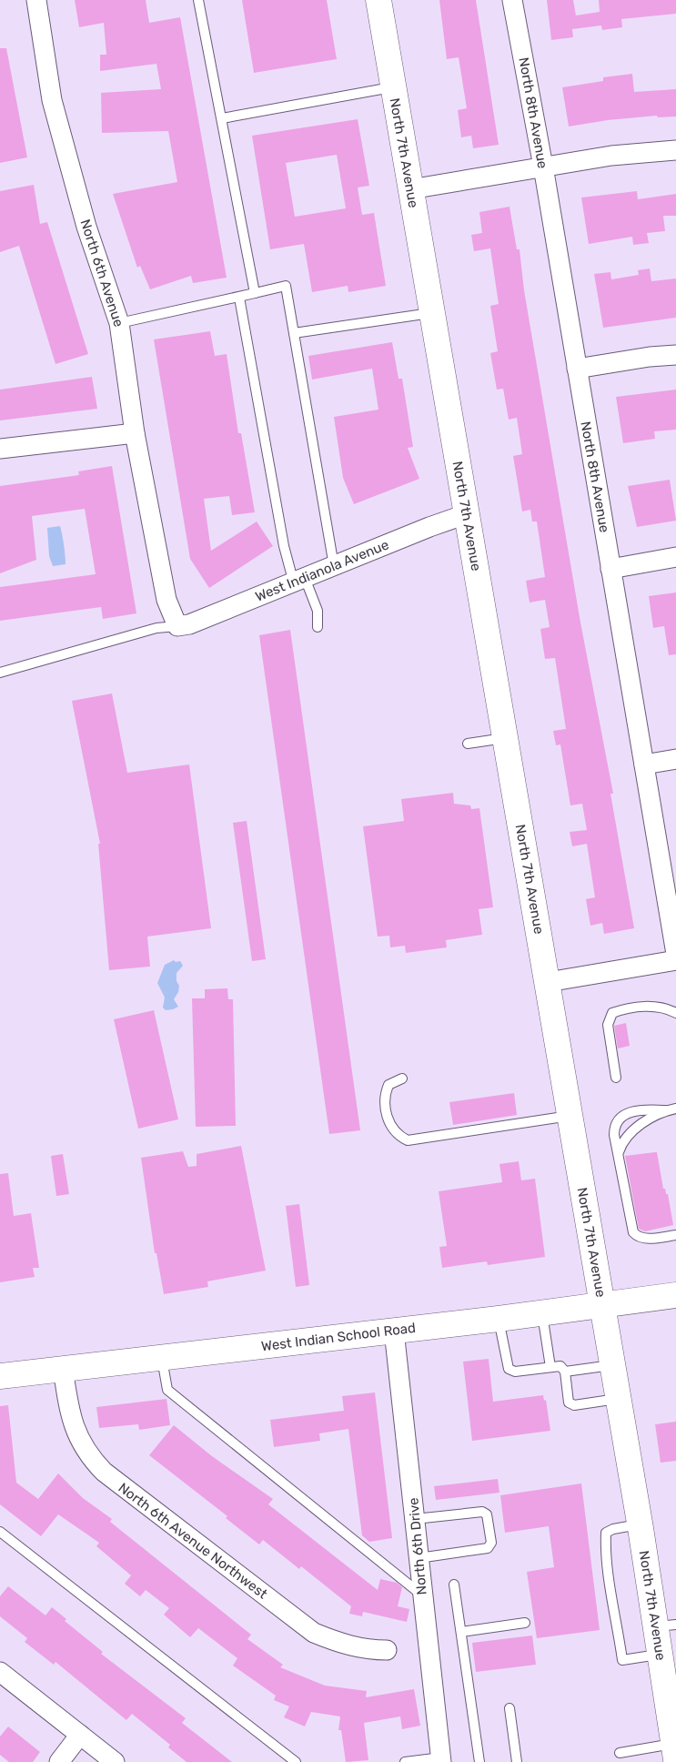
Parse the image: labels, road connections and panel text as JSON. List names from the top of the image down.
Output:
{
  "streets": {
    "main road": ["North 7th Avenue", "West Indian School Road"],
    "street": [
      "North 8th Avenue",
      "North 6th Avenue",
      "West Indianola Avenue",
      "North 6th Avenue Northwest",
      "North 6th Drive"
    ]
  },
  "crossings": [
    ["North 7th Avenue", "West Indianola Avenue"],
    ["North 7th Avenue", "West Indian School Road"],
    ["North 6th Avenue", "West Indianola Avenue"],
    ["West Indian School Road", "North 6th Avenue Northwest"],
    ["West Indian School Road", "North 6th Drive"]
  ]
}
